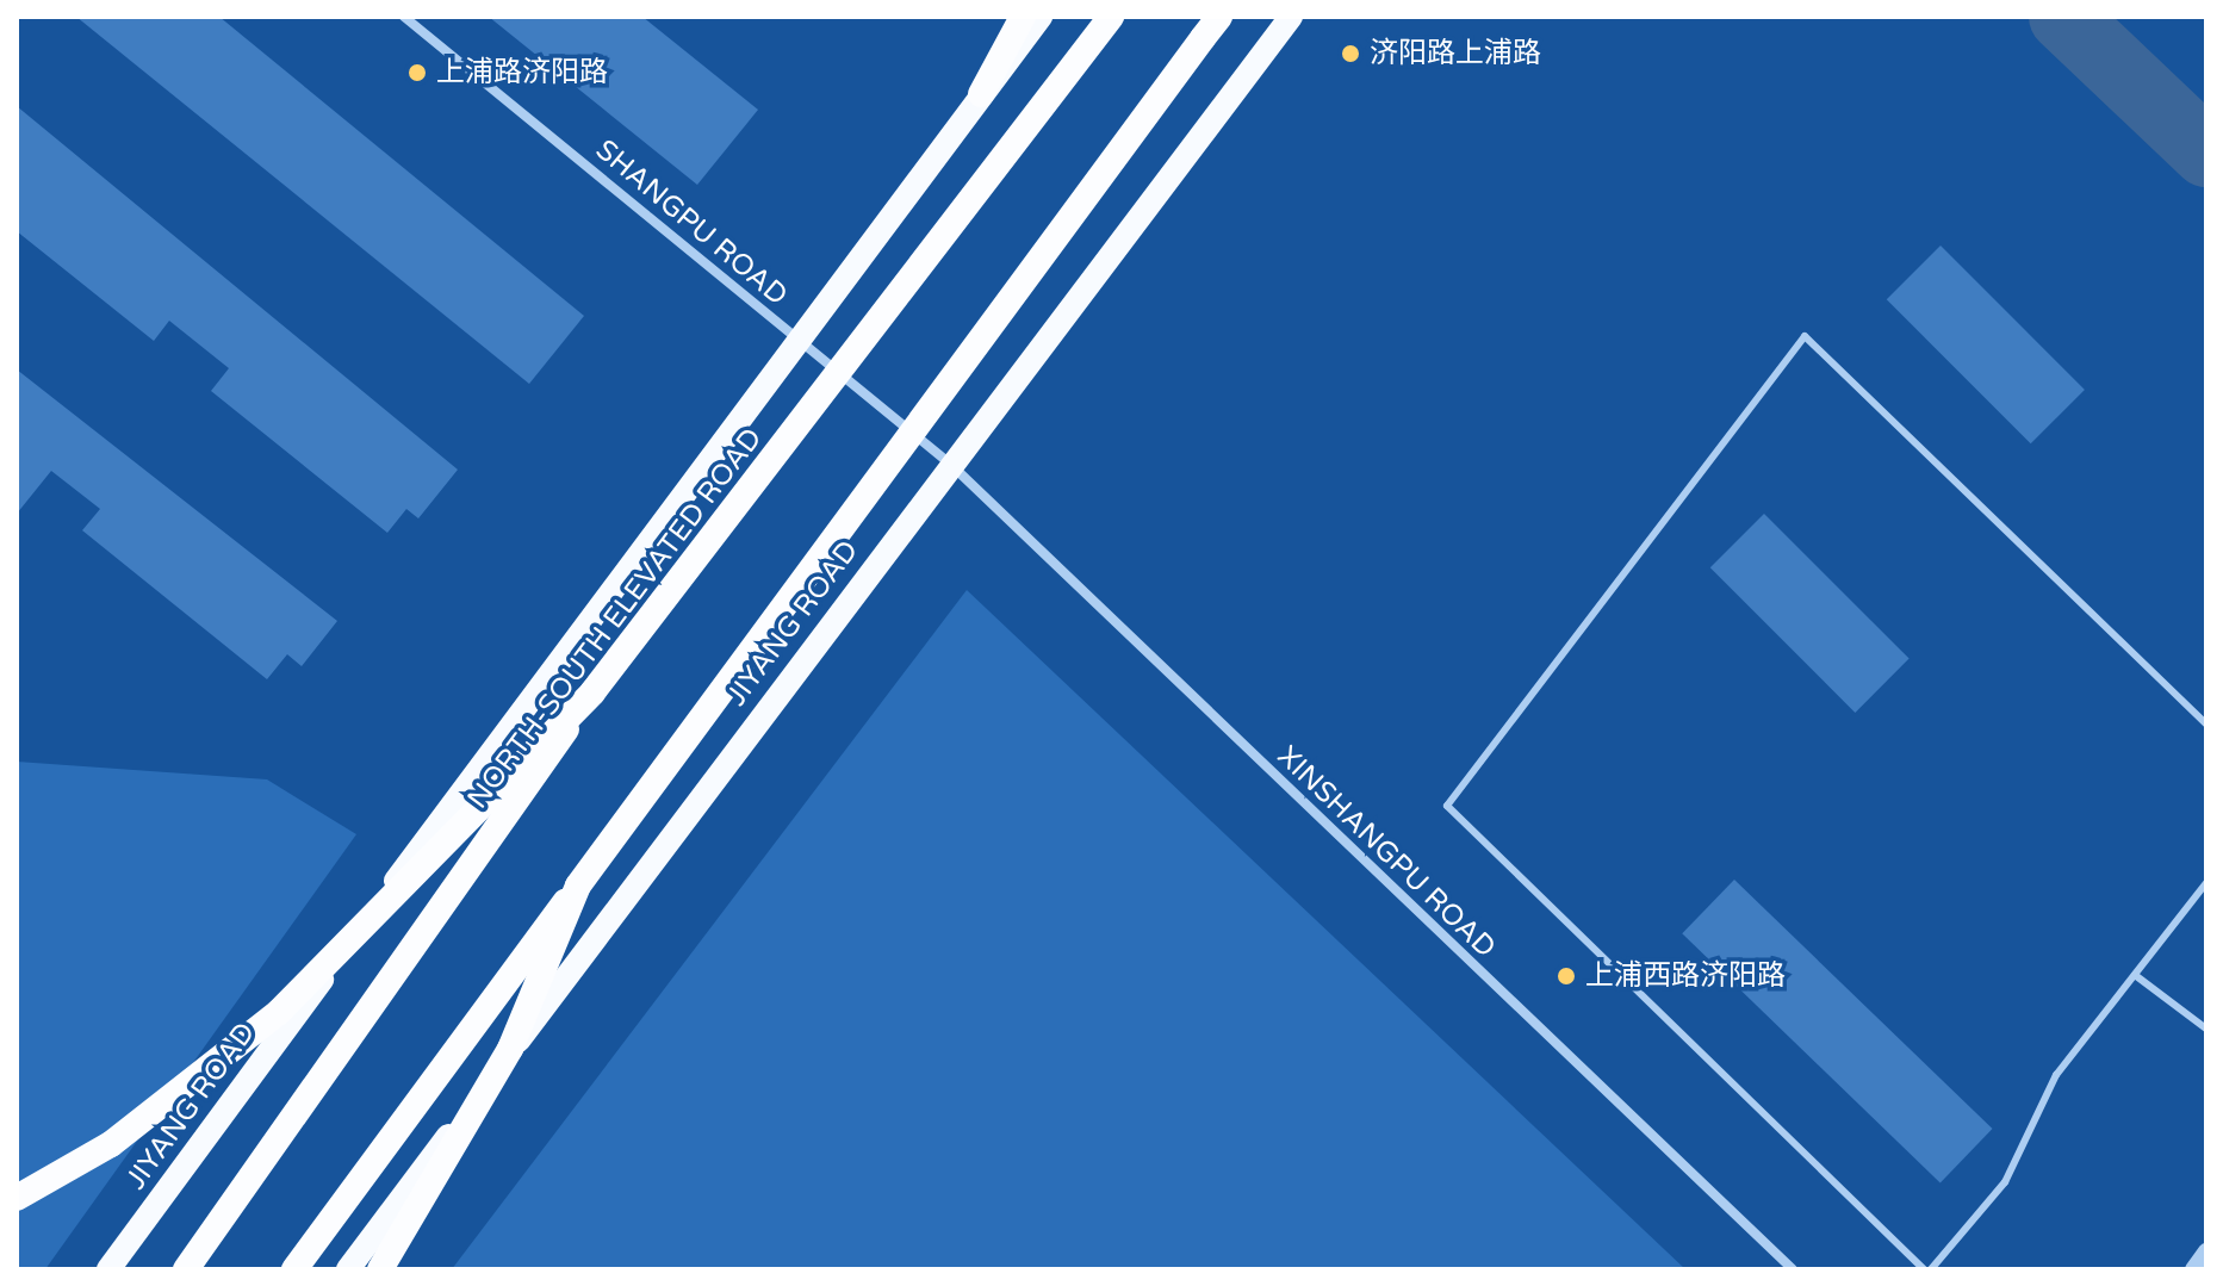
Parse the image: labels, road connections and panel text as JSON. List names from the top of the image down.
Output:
{
  "streets": {
    "highway": ["NORTH-SOUTH ELEVATED ROAD"],
    "main road": ["JIYANG ROAD"],
    "street": ["SHANGPU ROAD", "XINSHANGPU ROAD"]
  },
  "crossings": [
    ["SHANGPU ROAD", "JIYANG ROAD"],
    ["SHANGPU ROAD", "XINSHANGPU ROAD"],
    ["JIYANG ROAD", "XINSHANGPU ROAD"]
  ],
  "places": ["济阳路上浦路", "上浦路济阳路", "上浦西路济阳路"]
}
